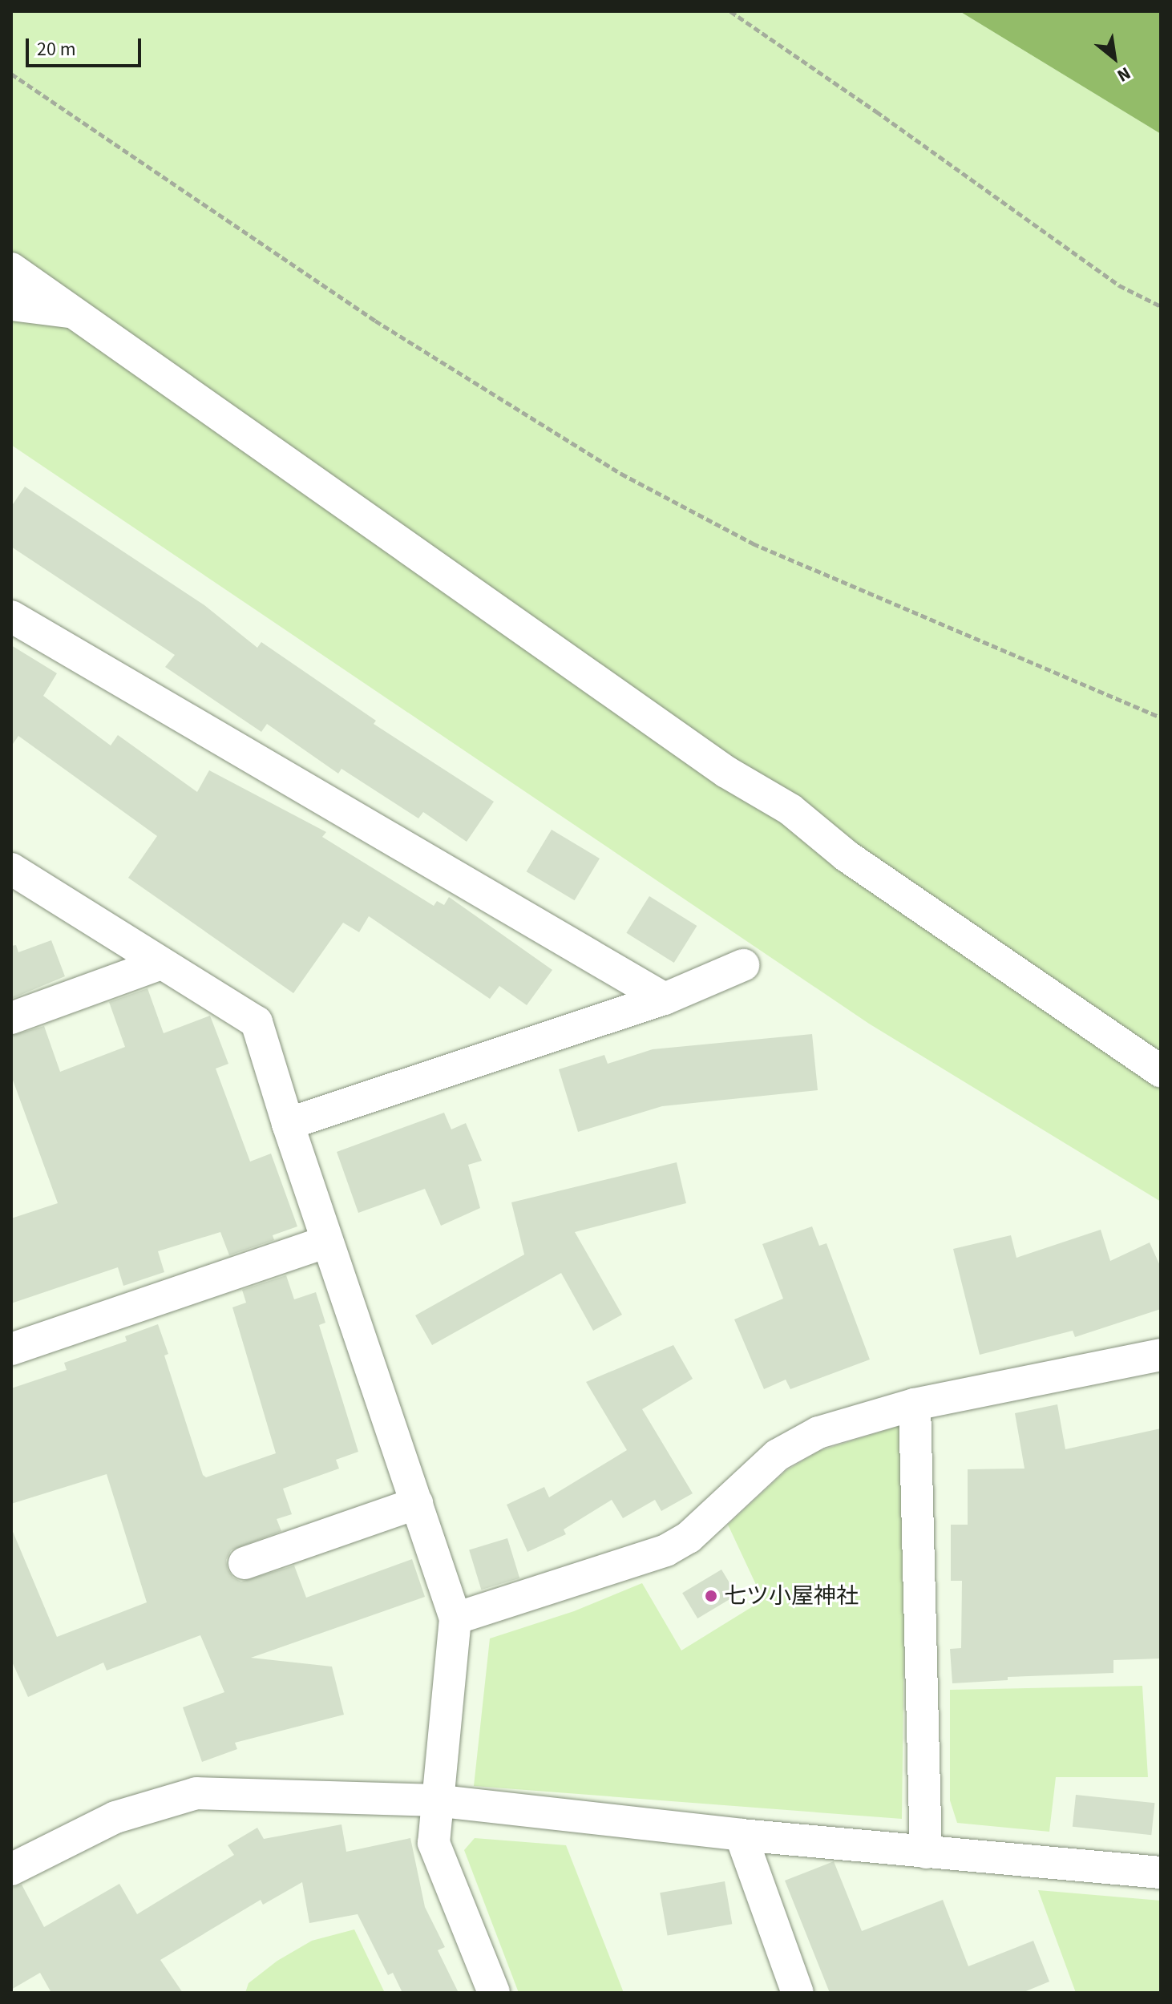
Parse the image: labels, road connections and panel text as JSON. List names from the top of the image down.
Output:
{
  "places": ["七ツ小屋神社"],
  "scale_bar": "20 m",
  "north": "bottom right"
}
